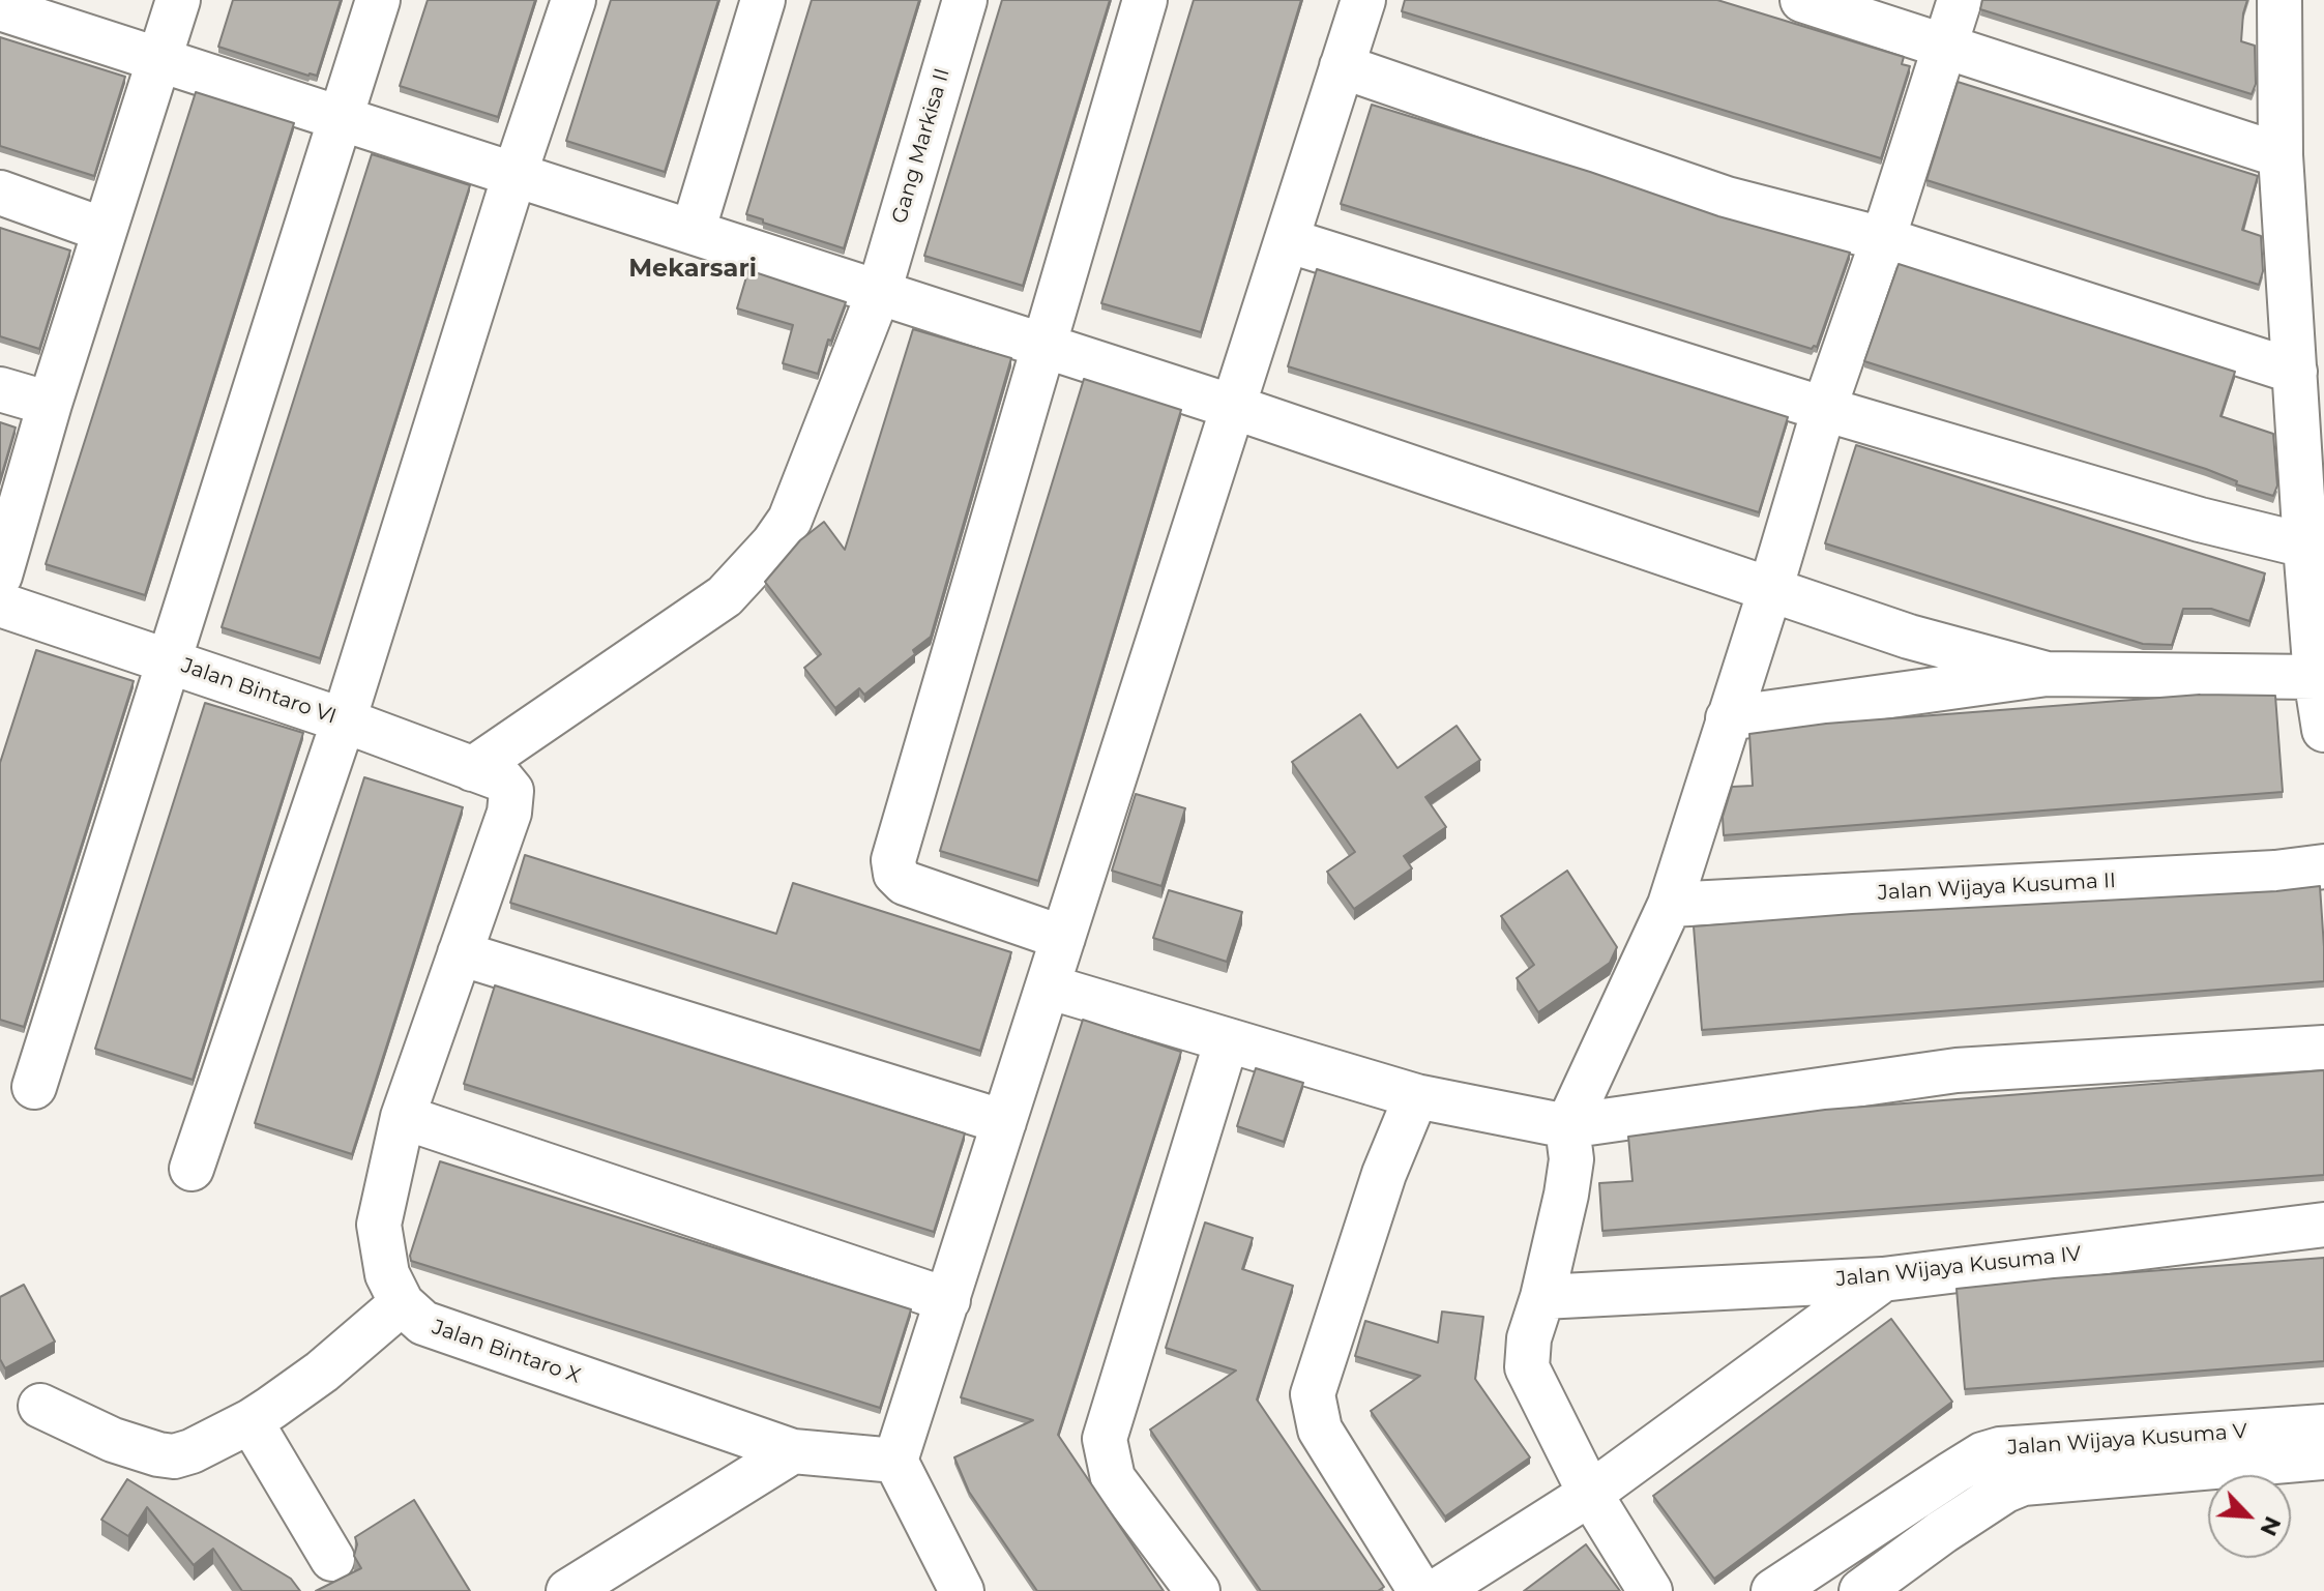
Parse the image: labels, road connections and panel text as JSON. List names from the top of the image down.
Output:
{
  "streets": {
    "street": [
      "Gang Markisa II",
      "Jalan Bintaro VI",
      "Jalan Wijaya Kusuma II",
      "Jalan Wijaya Kusuma IV",
      "Jalan Bintaro X",
      "Jalan Wijaya Kusuma V"
    ]
  },
  "crossings": [
    ["Gang Markisa II", "Jalan Bintaro VI"]
  ],
  "districts": ["Mekarsari"],
  "north": "bottom right"
}
